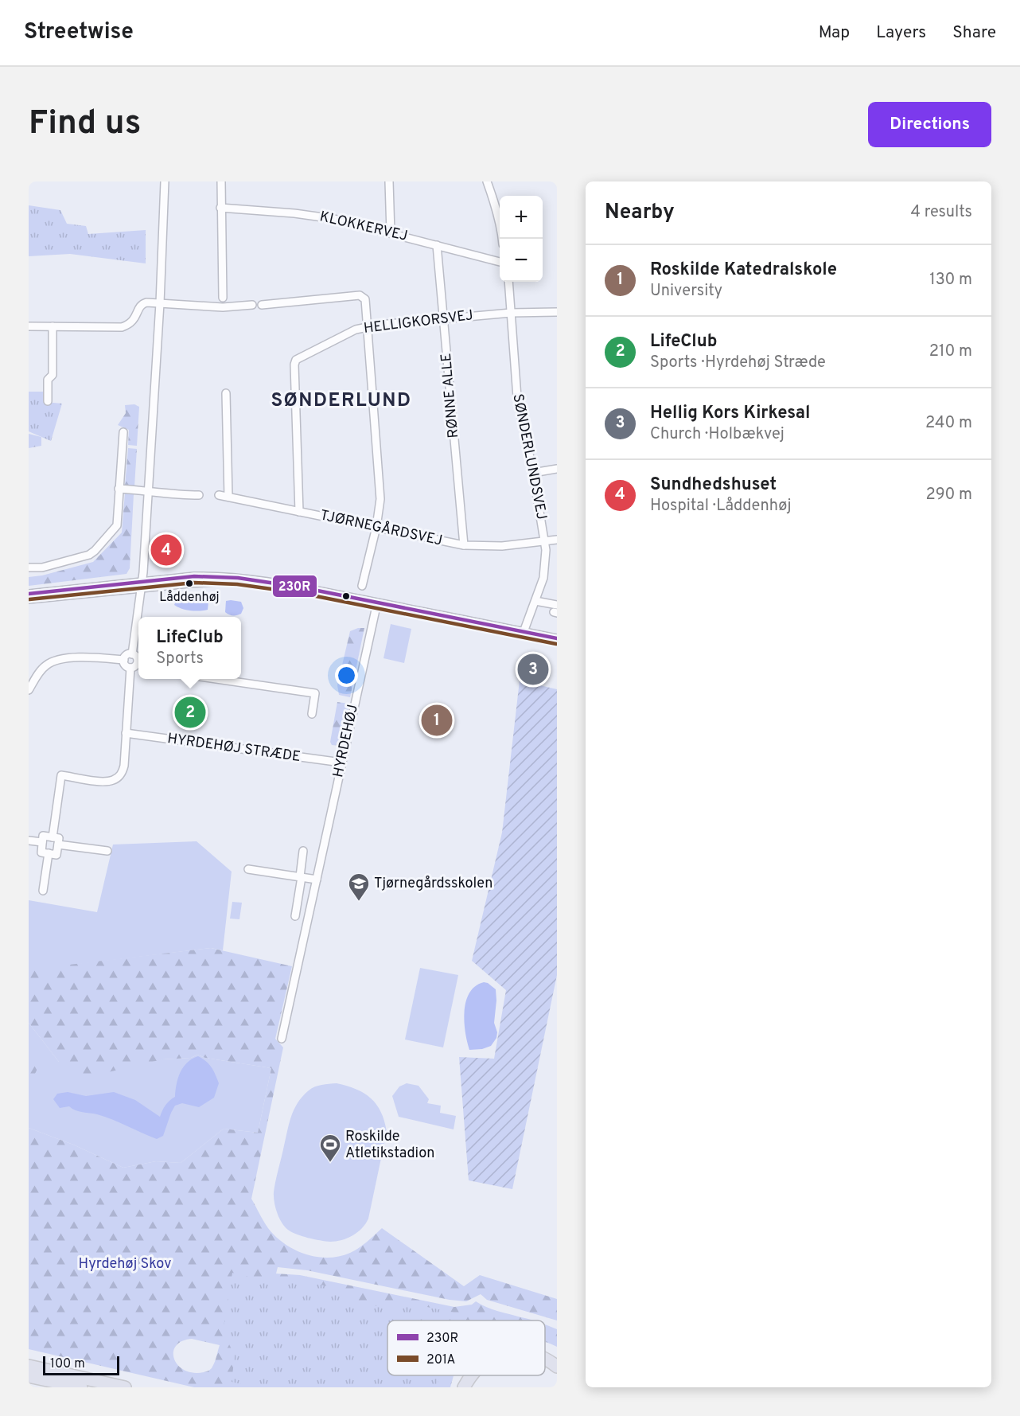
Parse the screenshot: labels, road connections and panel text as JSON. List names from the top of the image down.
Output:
{
  "streets": {
    "street": [
      "KLOKKERVEJ",
      "HELLIGKORSVEJ",
      "RØNNE ALLE",
      "SØNDERLUNDSVEJ",
      "TJØRNEGÅRDSVEJ",
      "HYRDEHØJ",
      "HYRDEHØJ STRÆDE"
    ]
  },
  "crossings": [
    ["KLOKKERVEJ", "RØNNE ALLE"],
    ["HELLIGKORSVEJ", "RØNNE ALLE"],
    ["HELLIGKORSVEJ", "SØNDERLUNDSVEJ"],
    ["HELLIGKORSVEJ", "TJØRNEGÅRDSVEJ"],
    ["RØNNE ALLE", "TJØRNEGÅRDSVEJ"],
    ["SØNDERLUNDSVEJ", "TJØRNEGÅRDSVEJ"],
    ["HYRDEHØJ", "HYRDEHØJ STRÆDE"]
  ],
  "districts": ["SØNDERLUND"],
  "parks": ["Hyrdehøj Skov"],
  "places": {
    "other": ["Låddenhøj"],
    "school or university": ["Tjørnegårdsskolen"],
    "sports": ["Roskilde Atletikstadion"]
  },
  "lines": ["transit line 230R", "transit line 201A"],
  "legend": ["230R", "201A"],
  "scale_bar": "100 m",
  "page": {
    "header": "Streetwise",
    "nav": ["Map", "Layers", "Share"],
    "buttons": "Directions",
    "title": "Find us",
    "heading": ["Nearby", "4 results"],
    "map_buttons": ["+", "−"],
    "list": [
      {
        "mark": "1",
        "name": "Roskilde Katedralskole",
        "note": "University",
        "value": "130 m"
      },
      {
        "mark": "2",
        "name": "LifeClub",
        "note": "Sports · Hyrdehøj Stræde",
        "value": "210 m"
      },
      {
        "mark": "3",
        "name": "Hellig Kors Kirkesal",
        "note": "Church · Holbækvej",
        "value": "240 m"
      },
      {
        "mark": "4",
        "name": "Sundhedshuset",
        "note": "Hospital · Låddenhøj",
        "value": "290 m"
      }
    ],
    "pins": [
      "4",
      "3",
      "2",
      "1"
    ],
    "popup": ["LifeClub", "Sports"],
    "scale": "100 m"
  }
}
